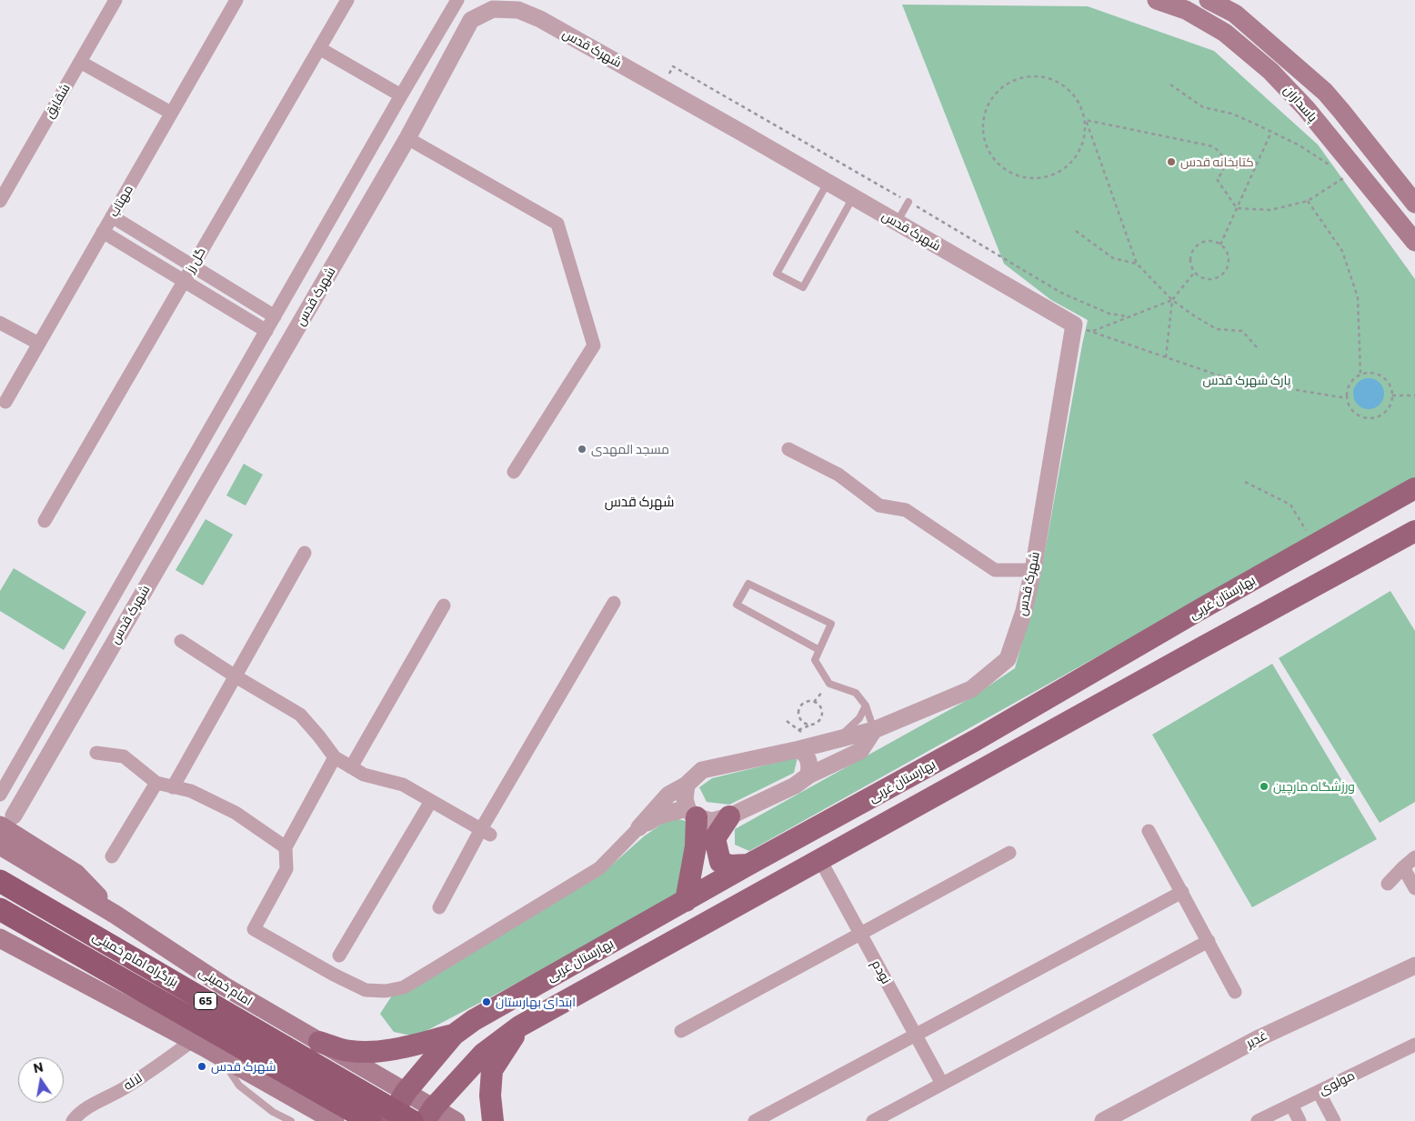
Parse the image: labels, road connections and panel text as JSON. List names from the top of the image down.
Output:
{
  "streets": {
    "highway": ["بزرگراه امام خمینی", "65"],
    "main road": ["پاسداران", "بهارستان غربی", "امام خمینی"],
    "street": [
      "شهرک قدس",
      "شقايق",
      "مهتاب",
      "گل رز",
      "نودم",
      "غدیر",
      "لاله",
      "مولوی"
    ]
  },
  "crossings": [
    ["بهارستان غربی", "امام خمینی"]
  ],
  "districts": ["شهرک قدس"],
  "parks": ["پارک شهرک قدس"],
  "places": [
    "کتابخانه قدس",
    "مسجد المهدی",
    "ورزشگاه مارچین",
    "ابتدای بهارستان",
    "شهرک قدس"
  ],
  "north": "top"
}
